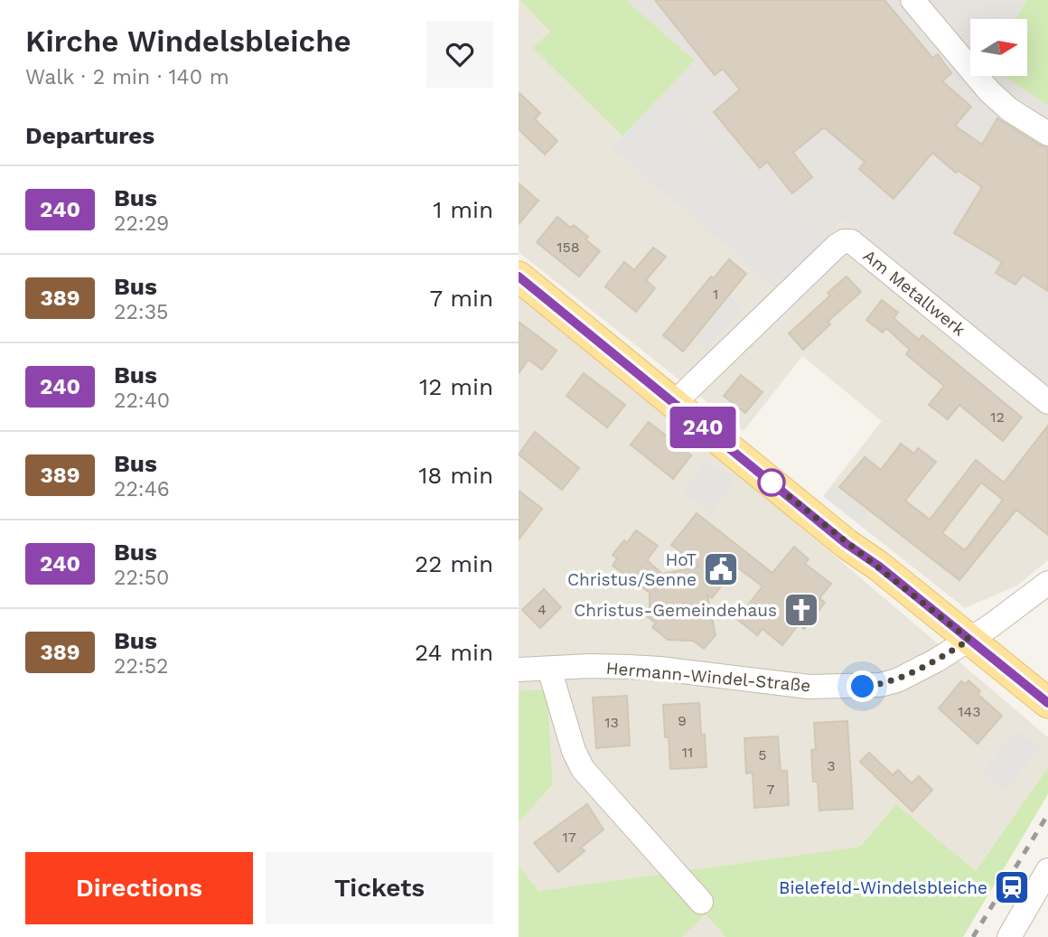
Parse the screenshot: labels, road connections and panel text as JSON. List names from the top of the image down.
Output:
{
  "streets": {
    "street": ["Am Metallwerk", "Hermann-Windel-Straße"]
  },
  "places": {
    "public building": ["HoT Christus/Senne"],
    "church": ["Christus-Gemeindehaus"],
    "station": ["Bielefeld-Windelsbleiche"]
  },
  "lines": ["bus line 240"],
  "house_numbers": [
    "158",
    "1",
    "12",
    "4",
    "143",
    "9",
    "13",
    "11",
    "5",
    "3",
    "7",
    "17"
  ],
  "north": "right",
  "page": {
    "heading": [
      ["Kirche Windelsbleiche", "Walk · 2 min · 140 m"],
      "Departures"
    ],
    "on_map": "240",
    "list": [
      {
        "mark": "240",
        "name": "Bus",
        "note": "22:29",
        "value": "1 min"
      },
      {
        "mark": "389",
        "name": "Bus",
        "note": "22:35",
        "value": "7 min"
      },
      {
        "mark": "240",
        "name": "Bus",
        "note": "22:40",
        "value": "12 min"
      },
      {
        "mark": "389",
        "name": "Bus",
        "note": "22:46",
        "value": "18 min"
      },
      {
        "mark": "240",
        "name": "Bus",
        "note": "22:50",
        "value": "22 min"
      },
      {
        "mark": "389",
        "name": "Bus",
        "note": "22:52",
        "value": "24 min"
      }
    ],
    "buttons": ["Directions", "Tickets"]
  }
}
